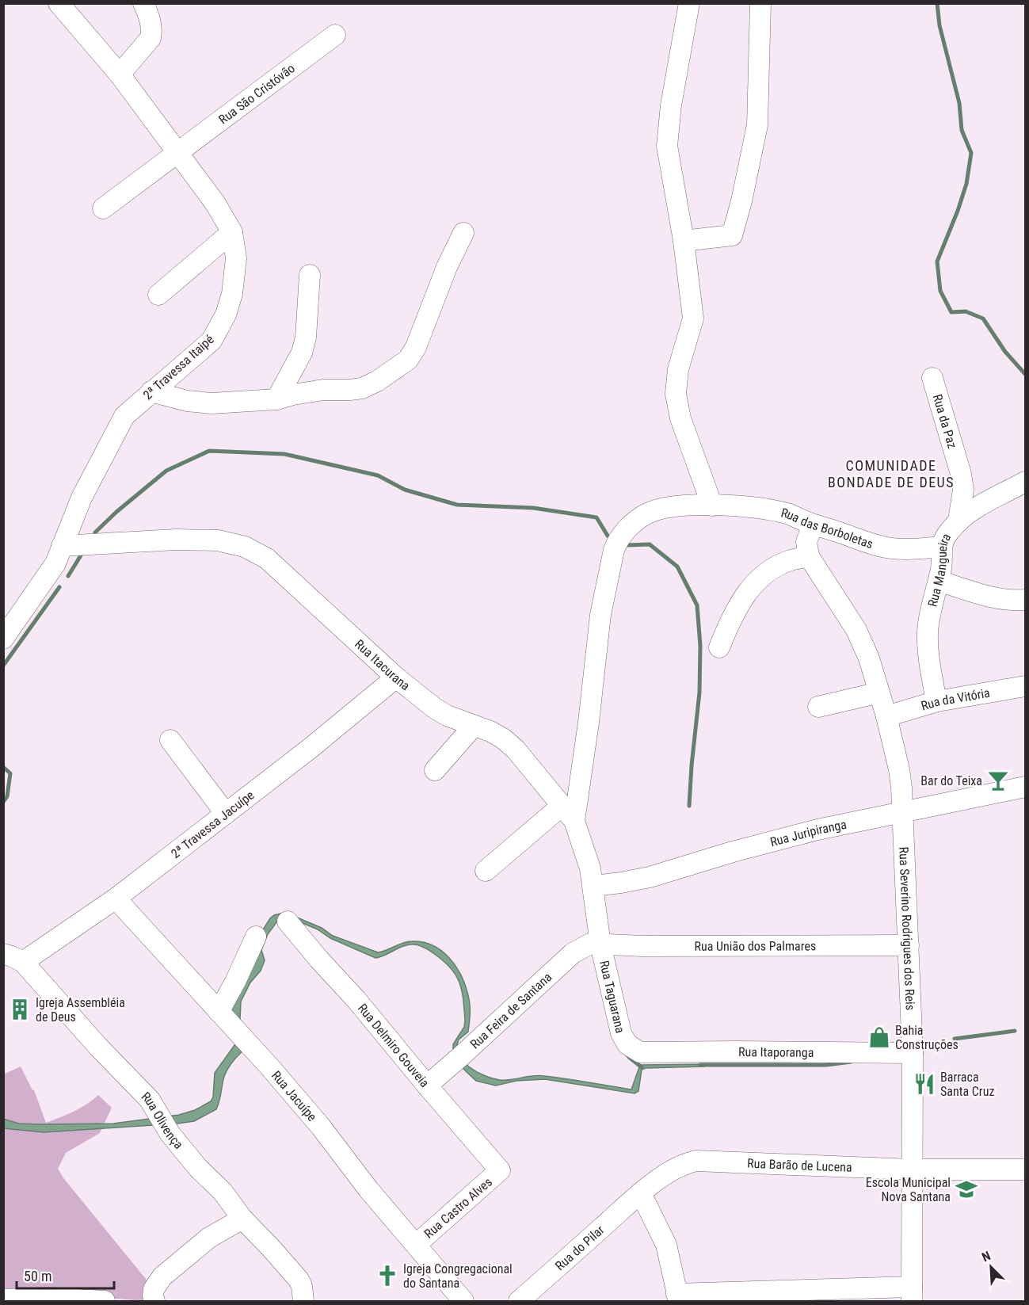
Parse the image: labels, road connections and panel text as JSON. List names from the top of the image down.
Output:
{
  "streets": {
    "street": [
      "Rua São Cristóvão",
      "2ª Travessa Itaipé",
      "Rua da Paz",
      "Rua das Borboletas",
      "Rua Mangueira",
      "Rua Itacurana",
      "Rua da Vitória",
      "2ª Travessa Jacuípe",
      "Rua Juripiranga",
      "Rua Severino Rodrigues dos Reis",
      "Rua União dos Palmares",
      "Rua Taguarana",
      "Rua Feira de Santana",
      "Rua Delmiro Gouveia",
      "Rua Itaporanga",
      "Rua Jacuípe",
      "Rua Olivença",
      "Rua Barão de Lucena",
      "Rua Castro Alves",
      "Rua do Pilar"
    ]
  },
  "crossings": [
    ["Rua São Cristóvão", "2ª Travessa Itaipé"],
    ["2ª Travessa Itaipé", "Rua Itacurana"],
    ["Rua da Paz", "Rua Mangueira"],
    ["Rua das Borboletas", "Rua Mangueira"],
    ["Rua das Borboletas", "Rua Itacurana"],
    ["Rua Mangueira", "Rua da Vitória"],
    ["Rua Itacurana", "2ª Travessa Jacuípe"],
    ["Rua Itacurana", "Rua Juripiranga"],
    ["Rua Itacurana", "Rua União dos Palmares"],
    ["Rua Itacurana", "Rua Taguarana"],
    ["Rua Itacurana", "Rua Feira de Santana"],
    ["Rua da Vitória", "Rua Severino Rodrigues dos Reis"],
    ["2ª Travessa Jacuípe", "Rua Jacuípe"],
    ["2ª Travessa Jacuípe", "Rua Olivença"],
    ["Rua Juripiranga", "Rua Severino Rodrigues dos Reis"],
    ["Rua Severino Rodrigues dos Reis", "Rua União dos Palmares"],
    ["Rua Severino Rodrigues dos Reis", "Rua Itaporanga"],
    ["Rua Severino Rodrigues dos Reis", "Rua Barão de Lucena"],
    ["Rua União dos Palmares", "Rua Taguarana"],
    ["Rua União dos Palmares", "Rua Feira de Santana"],
    ["Rua Taguarana", "Rua Feira de Santana"],
    ["Rua Taguarana", "Rua Itaporanga"],
    ["Rua Feira de Santana", "Rua Delmiro Gouveia"],
    ["Rua Delmiro Gouveia", "Rua Castro Alves"],
    ["Rua Jacuípe", "Rua Castro Alves"],
    ["Rua Barão de Lucena", "Rua do Pilar"]
  ],
  "districts": ["COMUNIDADE BONDADE DE DEUS"],
  "places": {
    "bar": ["Bar do Teixa"],
    "building": ["Igreja Assembléia de Deus"],
    "shop": ["Bahia Construções"],
    "restaurant": ["Barraca Santa Cruz"],
    "school or university": ["Escola Municipal Nova Santana"],
    "church": ["Igreja Congregacional do Santana"]
  },
  "scale_bar": "50 m",
  "north": "top left"
}
